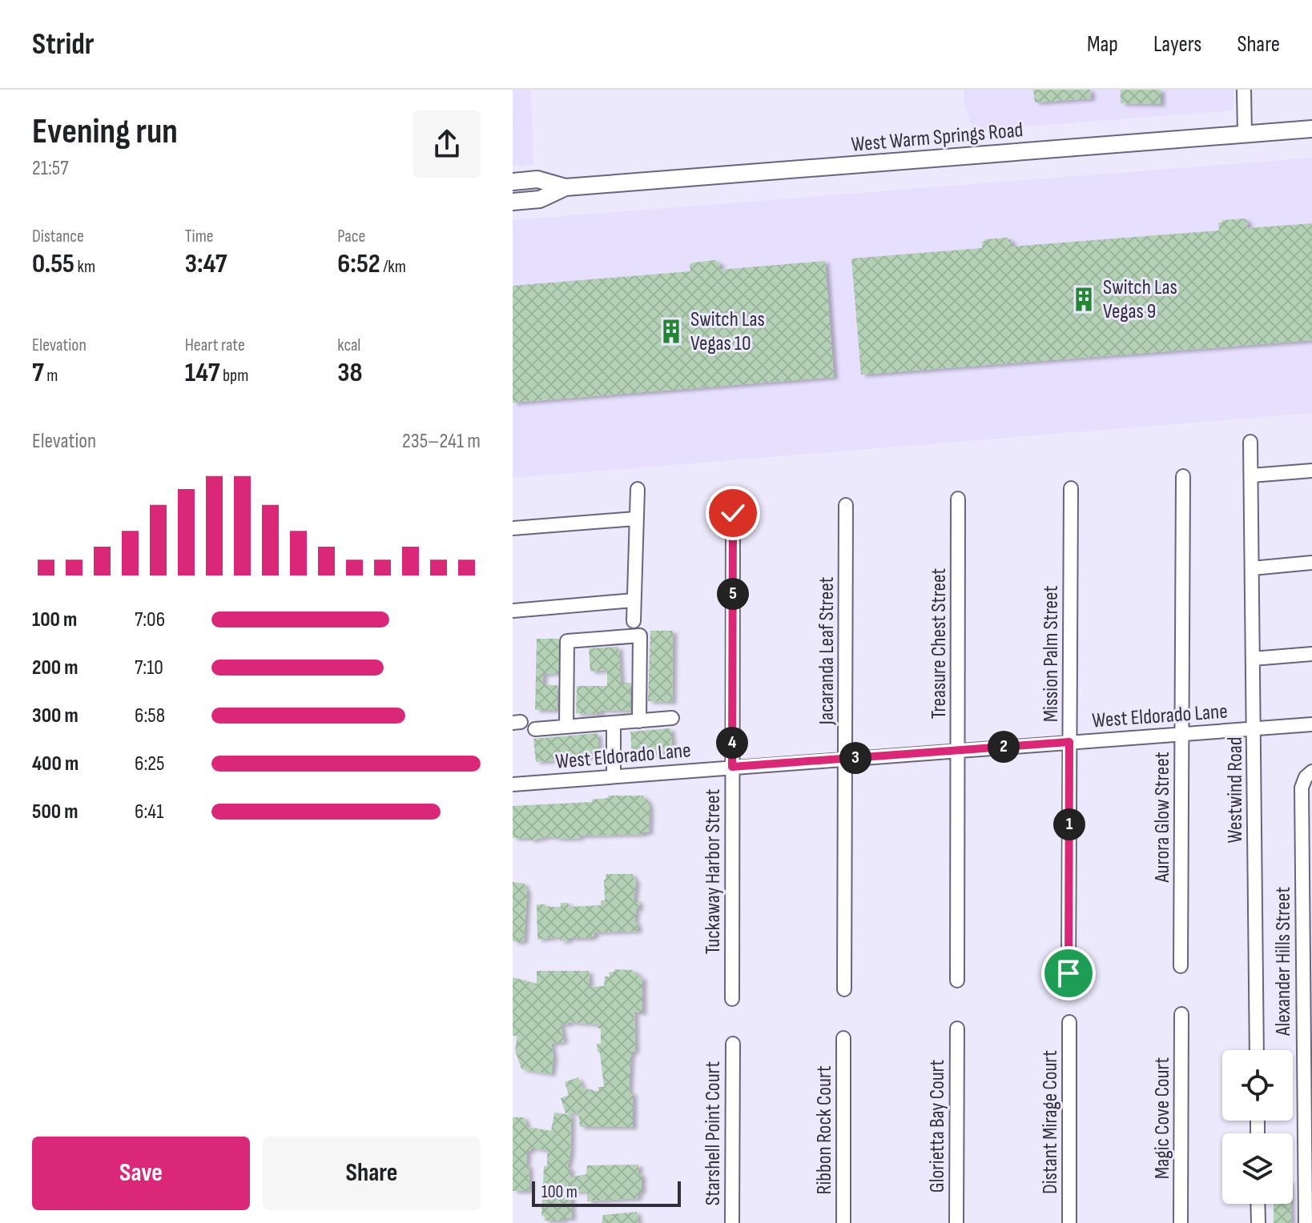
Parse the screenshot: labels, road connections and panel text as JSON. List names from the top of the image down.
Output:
{
  "streets": {
    "main road": ["West Warm Springs Road"],
    "street": [
      "Treasure Chest Street",
      "Jacaranda Leaf Street",
      "Mission Palm Street",
      "West Eldorado Lane",
      "Westwind Road",
      "Aurora Glow Street",
      "Tuckaway Harbor Street",
      "Alexander Hills Street",
      "Magic Cove Court",
      "Distant Mirage Court",
      "Glorietta Bay Court",
      "Ribbon Rock Court",
      "Starshell Point Court"
    ]
  },
  "crossings": [
    ["Treasure Chest Street", "West Eldorado Lane"],
    ["Jacaranda Leaf Street", "West Eldorado Lane"],
    ["Mission Palm Street", "West Eldorado Lane"],
    ["West Eldorado Lane", "Westwind Road"],
    ["West Eldorado Lane", "Aurora Glow Street"],
    ["West Eldorado Lane", "Tuckaway Harbor Street"]
  ],
  "places": {
    "building": ["Switch Las Vegas 9", "Switch Las Vegas 10"]
  },
  "scale_bar": "100 m",
  "page": {
    "header": "Stridr",
    "nav": ["Map", "Layers", "Share"],
    "heading": ["Evening run", "21:57"],
    "stats": [
      ["Distance", "0.55 km"],
      ["Time", "3:47"],
      ["Pace", "6:52 /km"],
      ["Elevation", "7 m"],
      ["Heart rate", "147 bpm"],
      ["kcal", "38"]
    ],
    "chart": ["Elevation", "235–241 m"],
    "pins": [
      "5",
      "4",
      "2",
      "3",
      "1"
    ],
    "list": [
      {
        "name": "100 m",
        "note": "7:06"
      },
      {
        "name": "200 m",
        "note": "7:10"
      },
      {
        "name": "300 m",
        "note": "6:58"
      },
      {
        "name": "400 m",
        "note": "6:25"
      },
      {
        "name": "500 m",
        "note": "6:41"
      }
    ],
    "buttons": ["Save", "Share"],
    "scale": "100 m"
  }
}
